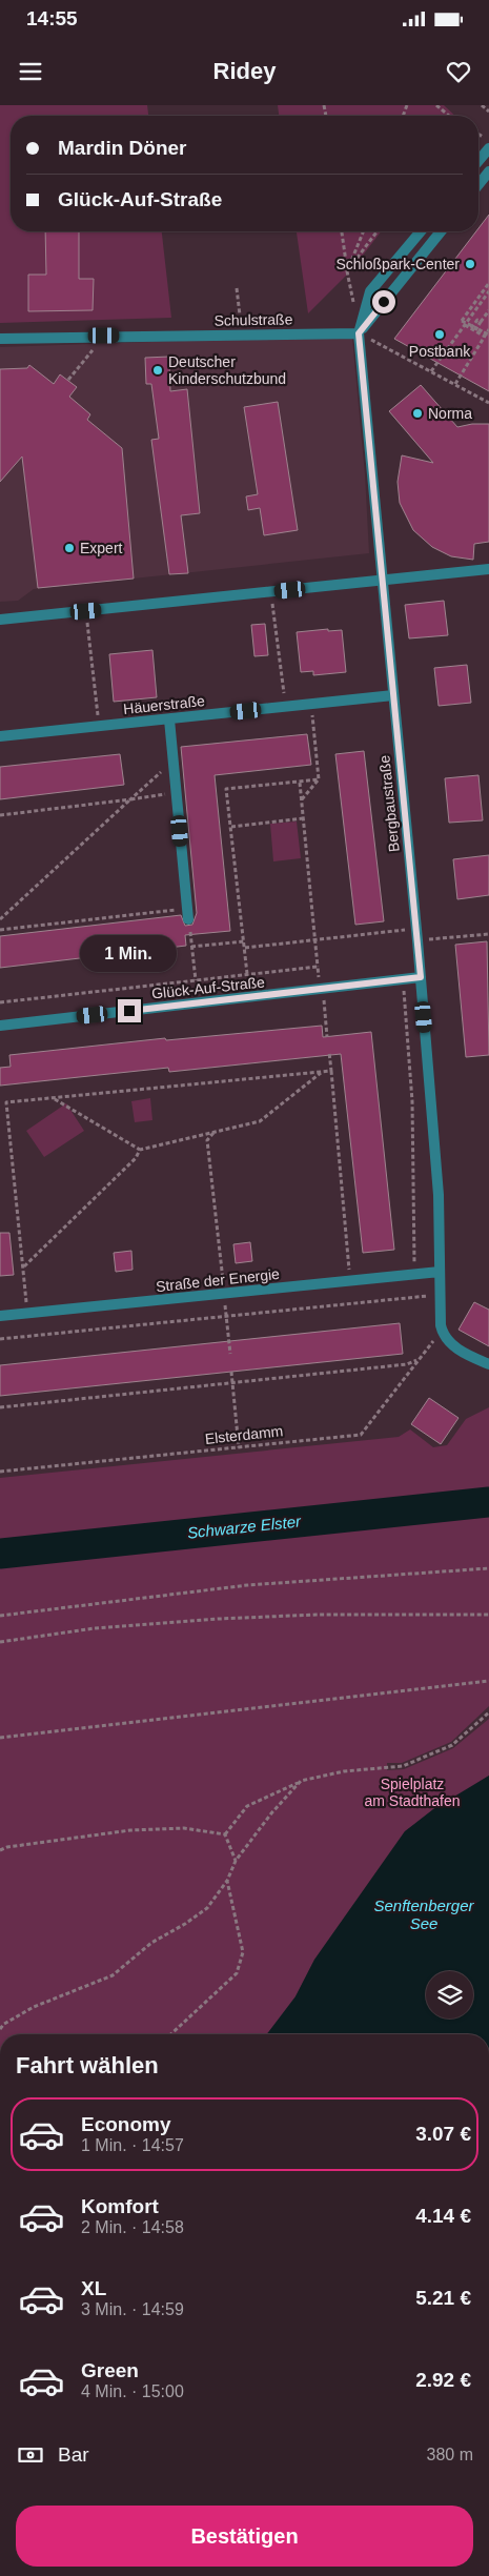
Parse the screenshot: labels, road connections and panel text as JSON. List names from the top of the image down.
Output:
{
  "streets": {
    "street": [
      "Schulstraße",
      "Häuerstraße",
      "Bergbaustraße",
      "Glück-Auf-Straße",
      "Straße der Energie"
    ],
    "path": ["Elsterdamm"]
  },
  "crossings": [
    ["Schulstraße", "Bergbaustraße"],
    ["Häuerstraße", "Bergbaustraße"],
    ["Bergbaustraße", "Glück-Auf-Straße"],
    ["Bergbaustraße", "Straße der Energie"],
    ["Bergbaustraße", "Elsterdamm"]
  ],
  "water": ["Schwarze Elster", "Senftenberger See"],
  "parks": ["Spielplatz am Stadthafen"],
  "places": [
    "Schloßpark-Center",
    "Postbank",
    "Deutscher Kinderschutzbund",
    "Norma",
    "Expert"
  ],
  "page": {
    "status": "14:55",
    "header": "Ridey",
    "banner": ["Mardin Döner", "Glück-Auf-Straße"],
    "bubble": "1 Min.",
    "heading": "Fahrt wählen",
    "list": [
      {
        "name": "Economy",
        "note": "1 Min. · 14:57",
        "value": "3.07 €"
      },
      {
        "name": "Komfort",
        "note": "2 Min. · 14:58",
        "value": "4.14 €"
      },
      {
        "name": "XL",
        "note": "3 Min. · 14:59",
        "value": "5.21 €"
      },
      {
        "name": "Green",
        "note": "4 Min. · 15:00",
        "value": "2.92 €"
      }
    ],
    "pay": ["Bar", "380 m"],
    "buttons": "Bestätigen"
  }
}
